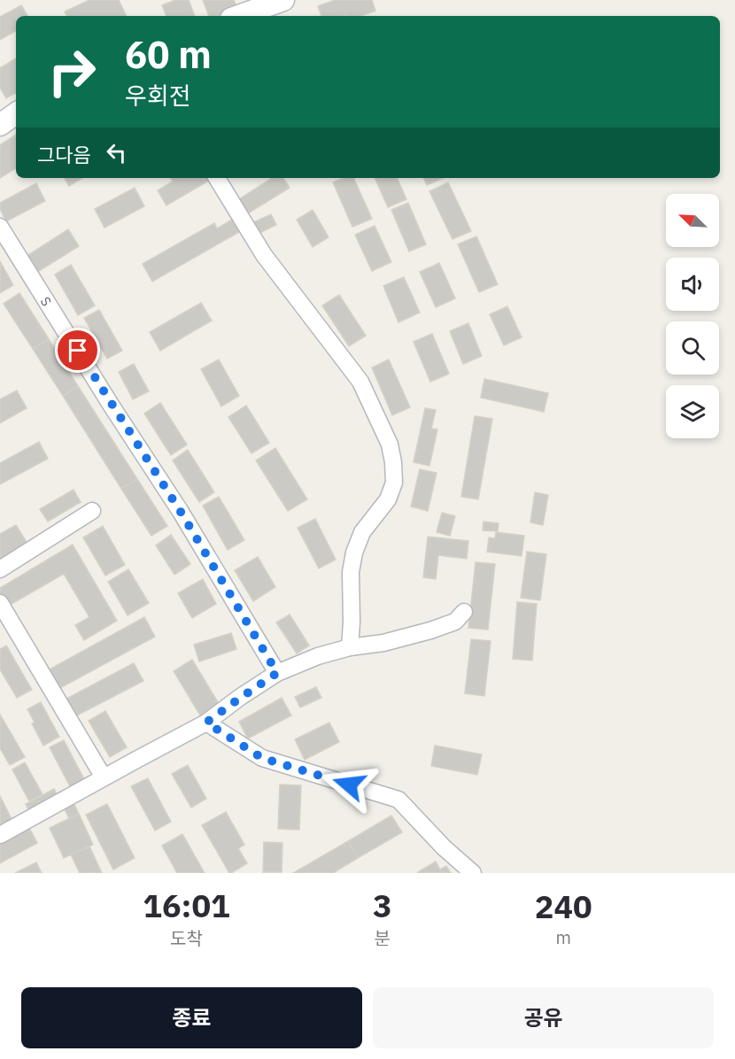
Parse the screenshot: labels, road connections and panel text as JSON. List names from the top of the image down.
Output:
{
  "streets": {
    "street": ["S"]
  },
  "north": "top left",
  "page": {
    "turn": ["60 m", "우회전"],
    "then": "그다음",
    "eta": [
      "16:01",
      "도착",
      "3",
      "분",
      "240",
      "m"
    ],
    "buttons": ["종료", "공유"]
  }
}
